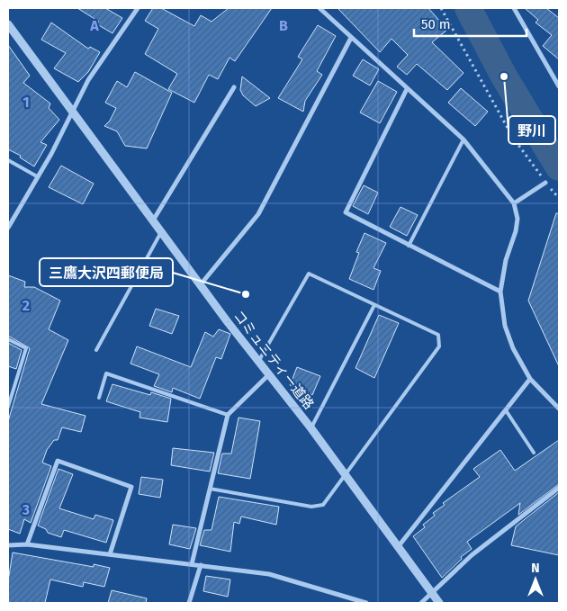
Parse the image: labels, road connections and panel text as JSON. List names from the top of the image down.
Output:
{
  "streets": {
    "street": ["コミュニティー道路"]
  },
  "places": ["野川", "三鷹大沢四郵便局"],
  "scale_bar": "50 m",
  "north": "top",
  "grid": {
    "columns": ["A", "B"],
    "rows": ["1", "2", "3"]
  }
}
